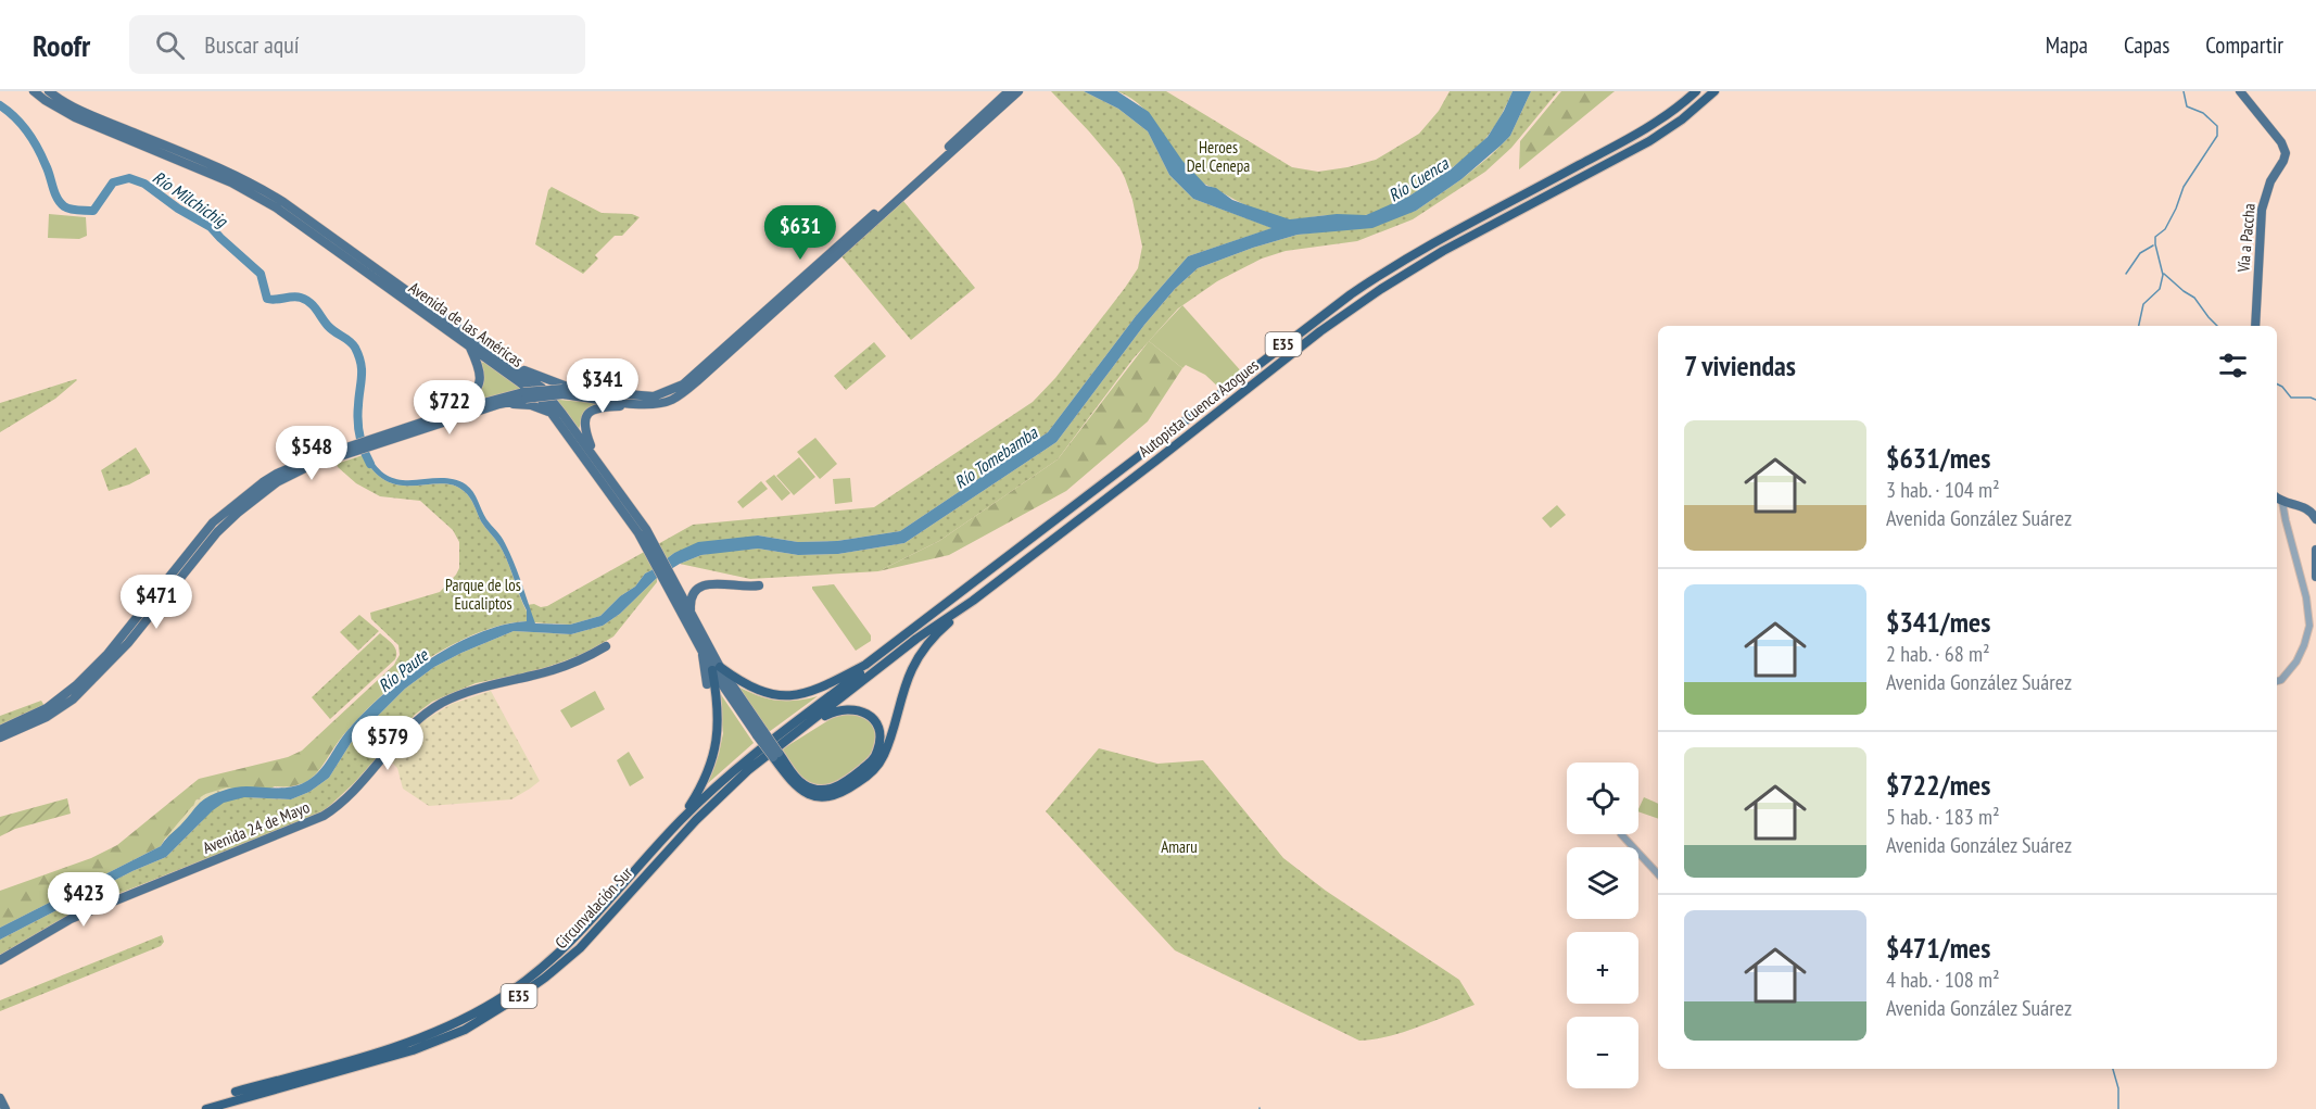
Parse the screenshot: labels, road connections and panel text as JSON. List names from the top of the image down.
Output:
{
  "streets": {
    "highway": ["E35", "Autopista Cuenca Azogues", "Circunvalación Sur"],
    "main road": ["Vía a Paccha", "Avenida de las Américas", "Avenida 24 de Mayo"]
  },
  "crossings": [
    ["Autopista Cuenca Azogues", "Circunvalación Sur"]
  ],
  "water": [
    "Río Cuenca",
    "Río Milchichig",
    "Río Tomebamba",
    "Río Paute"
  ],
  "parks": ["Heroes Del Cenepa", "Parque de los Eucaliptos", "Amaru"],
  "page": {
    "header": "Roofr",
    "search": "Buscar aquí",
    "nav": ["Mapa", "Capas", "Compartir"],
    "price": [
      "$631",
      "$341",
      "$722",
      "$548",
      "$471",
      "$579",
      "$423"
    ],
    "heading": "7 viviendas",
    "list": [
      {
        "name": "$631/mes",
        "note": "3 hab. · 104 m² · Avenida González Suárez"
      },
      {
        "name": "$341/mes",
        "note": "2 hab. · 68 m² · Avenida González Suárez"
      },
      {
        "name": "$722/mes",
        "note": "5 hab. · 183 m² · Avenida González Suárez"
      },
      {
        "name": "$471/mes",
        "note": "4 hab. · 108 m² · Avenida González Suárez"
      }
    ],
    "map_buttons": ["+", "−"]
  }
}
